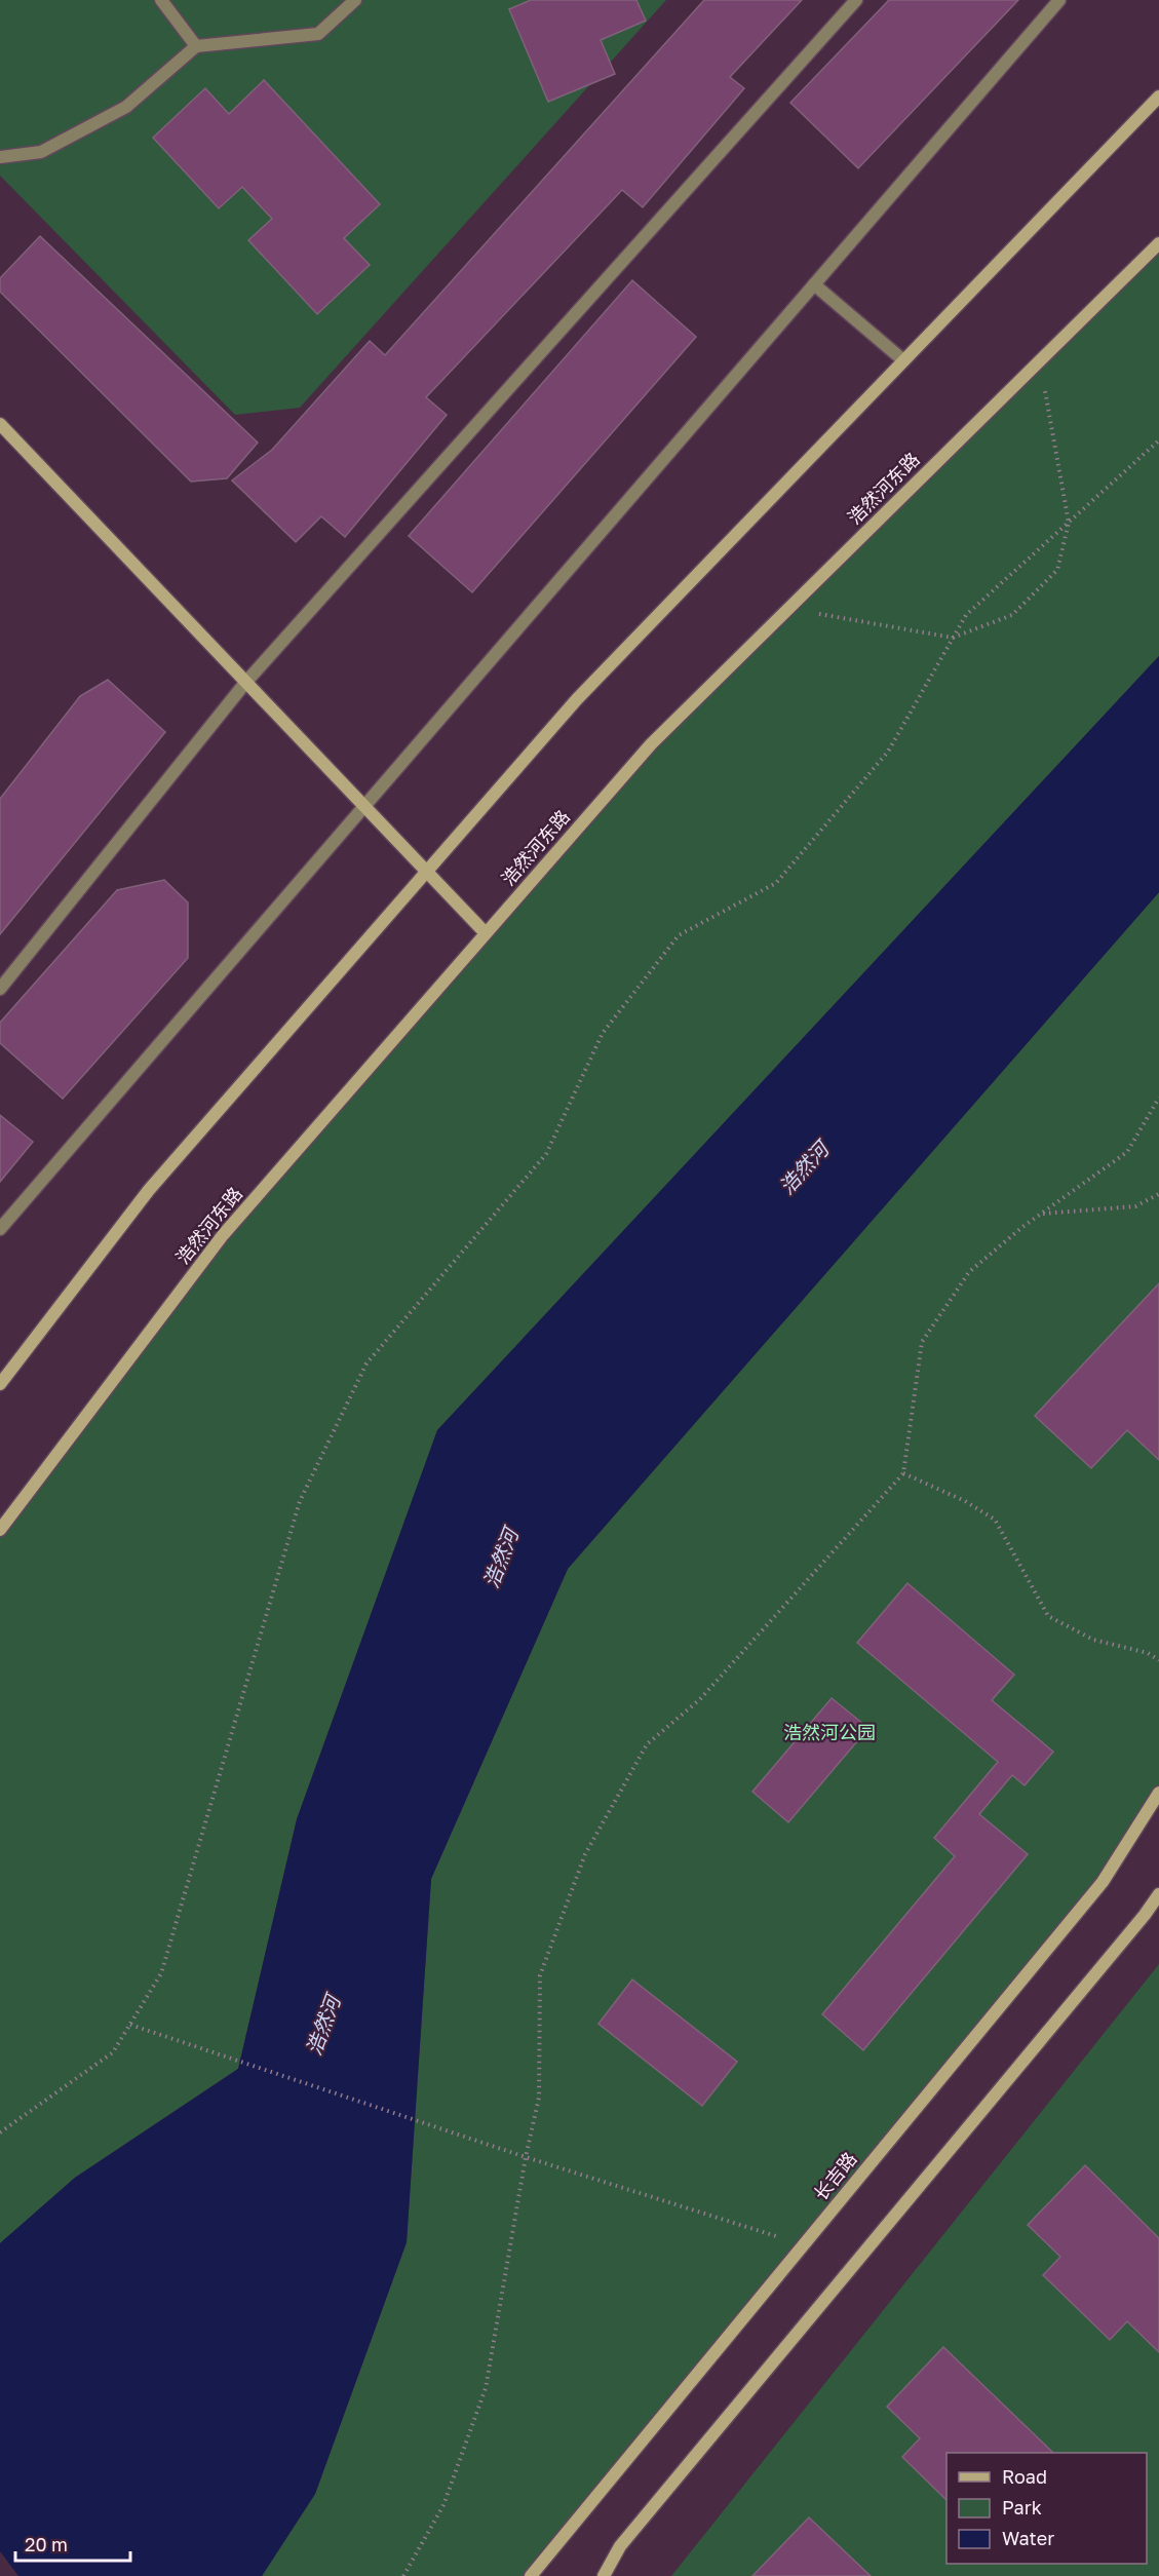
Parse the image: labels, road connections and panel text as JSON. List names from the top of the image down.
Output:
{
  "streets": {
    "main road": ["浩然河东路", "长吉路"]
  },
  "water": ["浩然河"],
  "parks": ["浩然河公园"],
  "legend": ["Road", "Park", "Water"],
  "scale_bar": "20 m"
}
